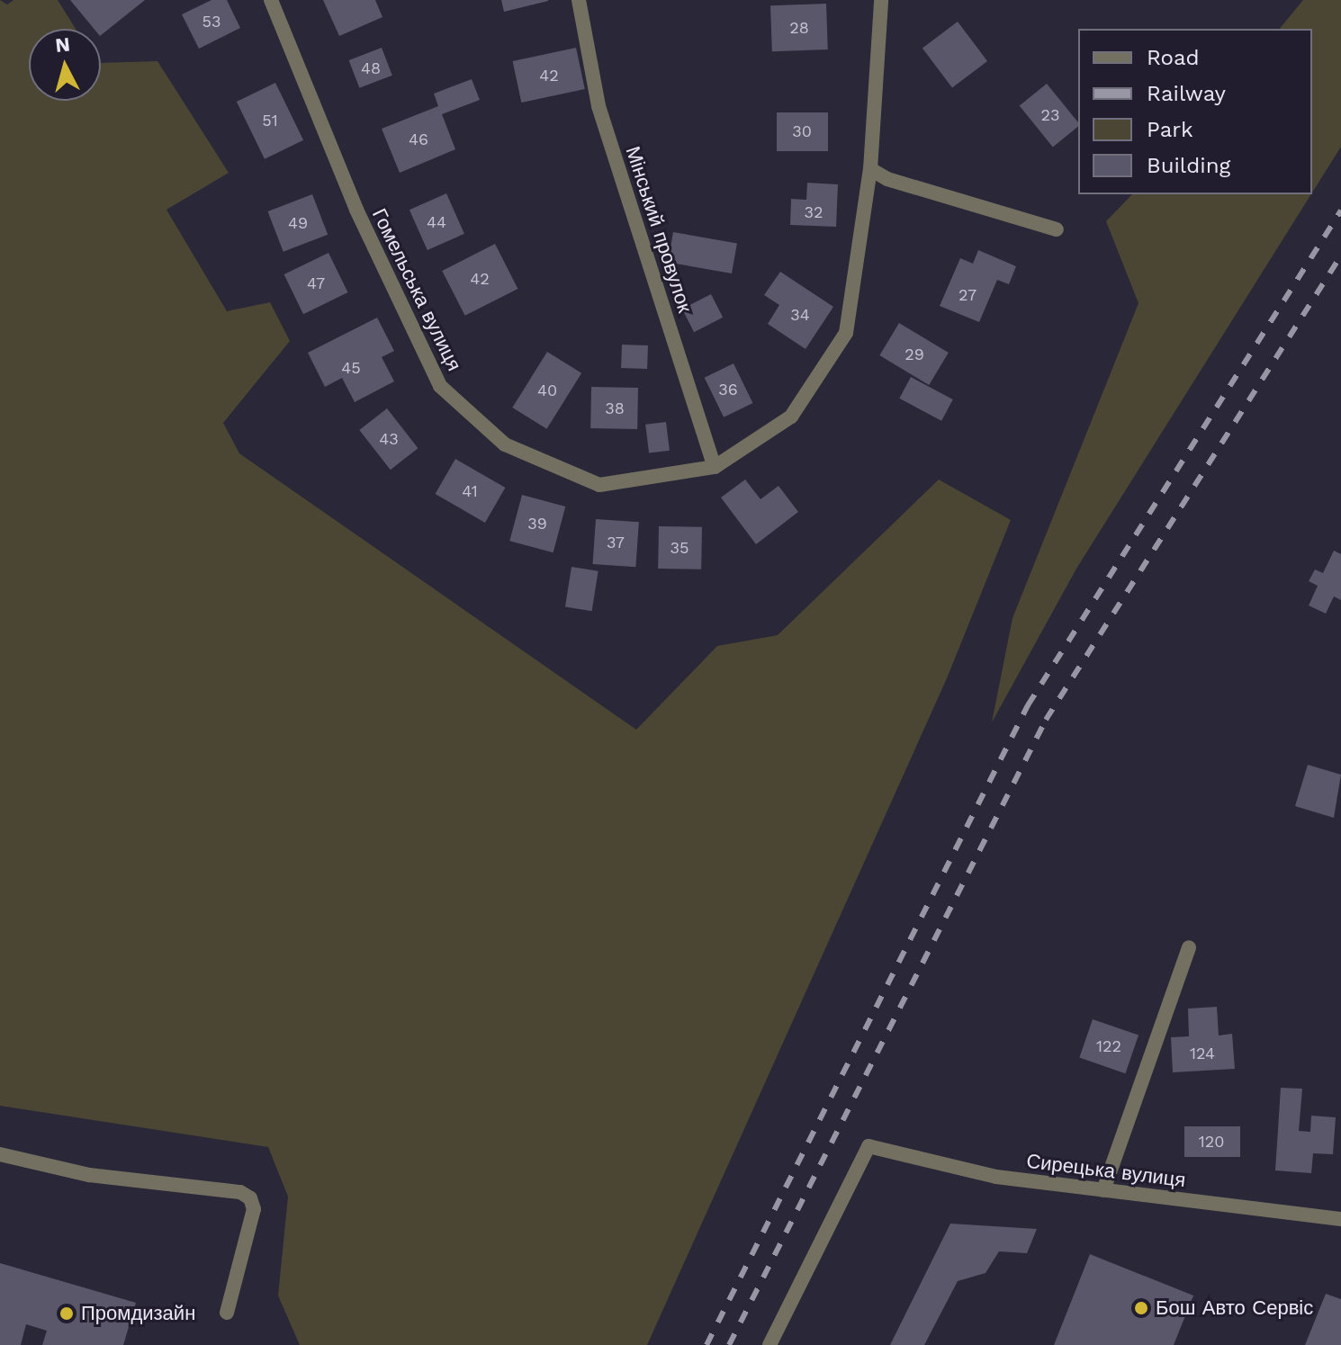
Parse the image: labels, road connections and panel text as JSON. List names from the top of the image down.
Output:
{
  "streets": {
    "street": ["Мінський провулок", "Гомельська вулиця", "Сирецька вулиця"]
  },
  "crossings": [
    ["Мінський провулок", "Гомельська вулиця"]
  ],
  "places": ["Бош Авто Сервіс", "Промдизайн"],
  "house_numbers": [
    "53",
    "28",
    "48",
    "42",
    "23",
    "51",
    "30",
    "46",
    "32",
    "44",
    "49",
    "42",
    "47",
    "27",
    "34",
    "29",
    "45",
    "36",
    "40",
    "38",
    "43",
    "41",
    "39",
    "37",
    "35",
    "122",
    "124",
    "120"
  ],
  "legend": [
    "Road",
    "Railway",
    "Park",
    "Building"
  ],
  "north": "top"
}
